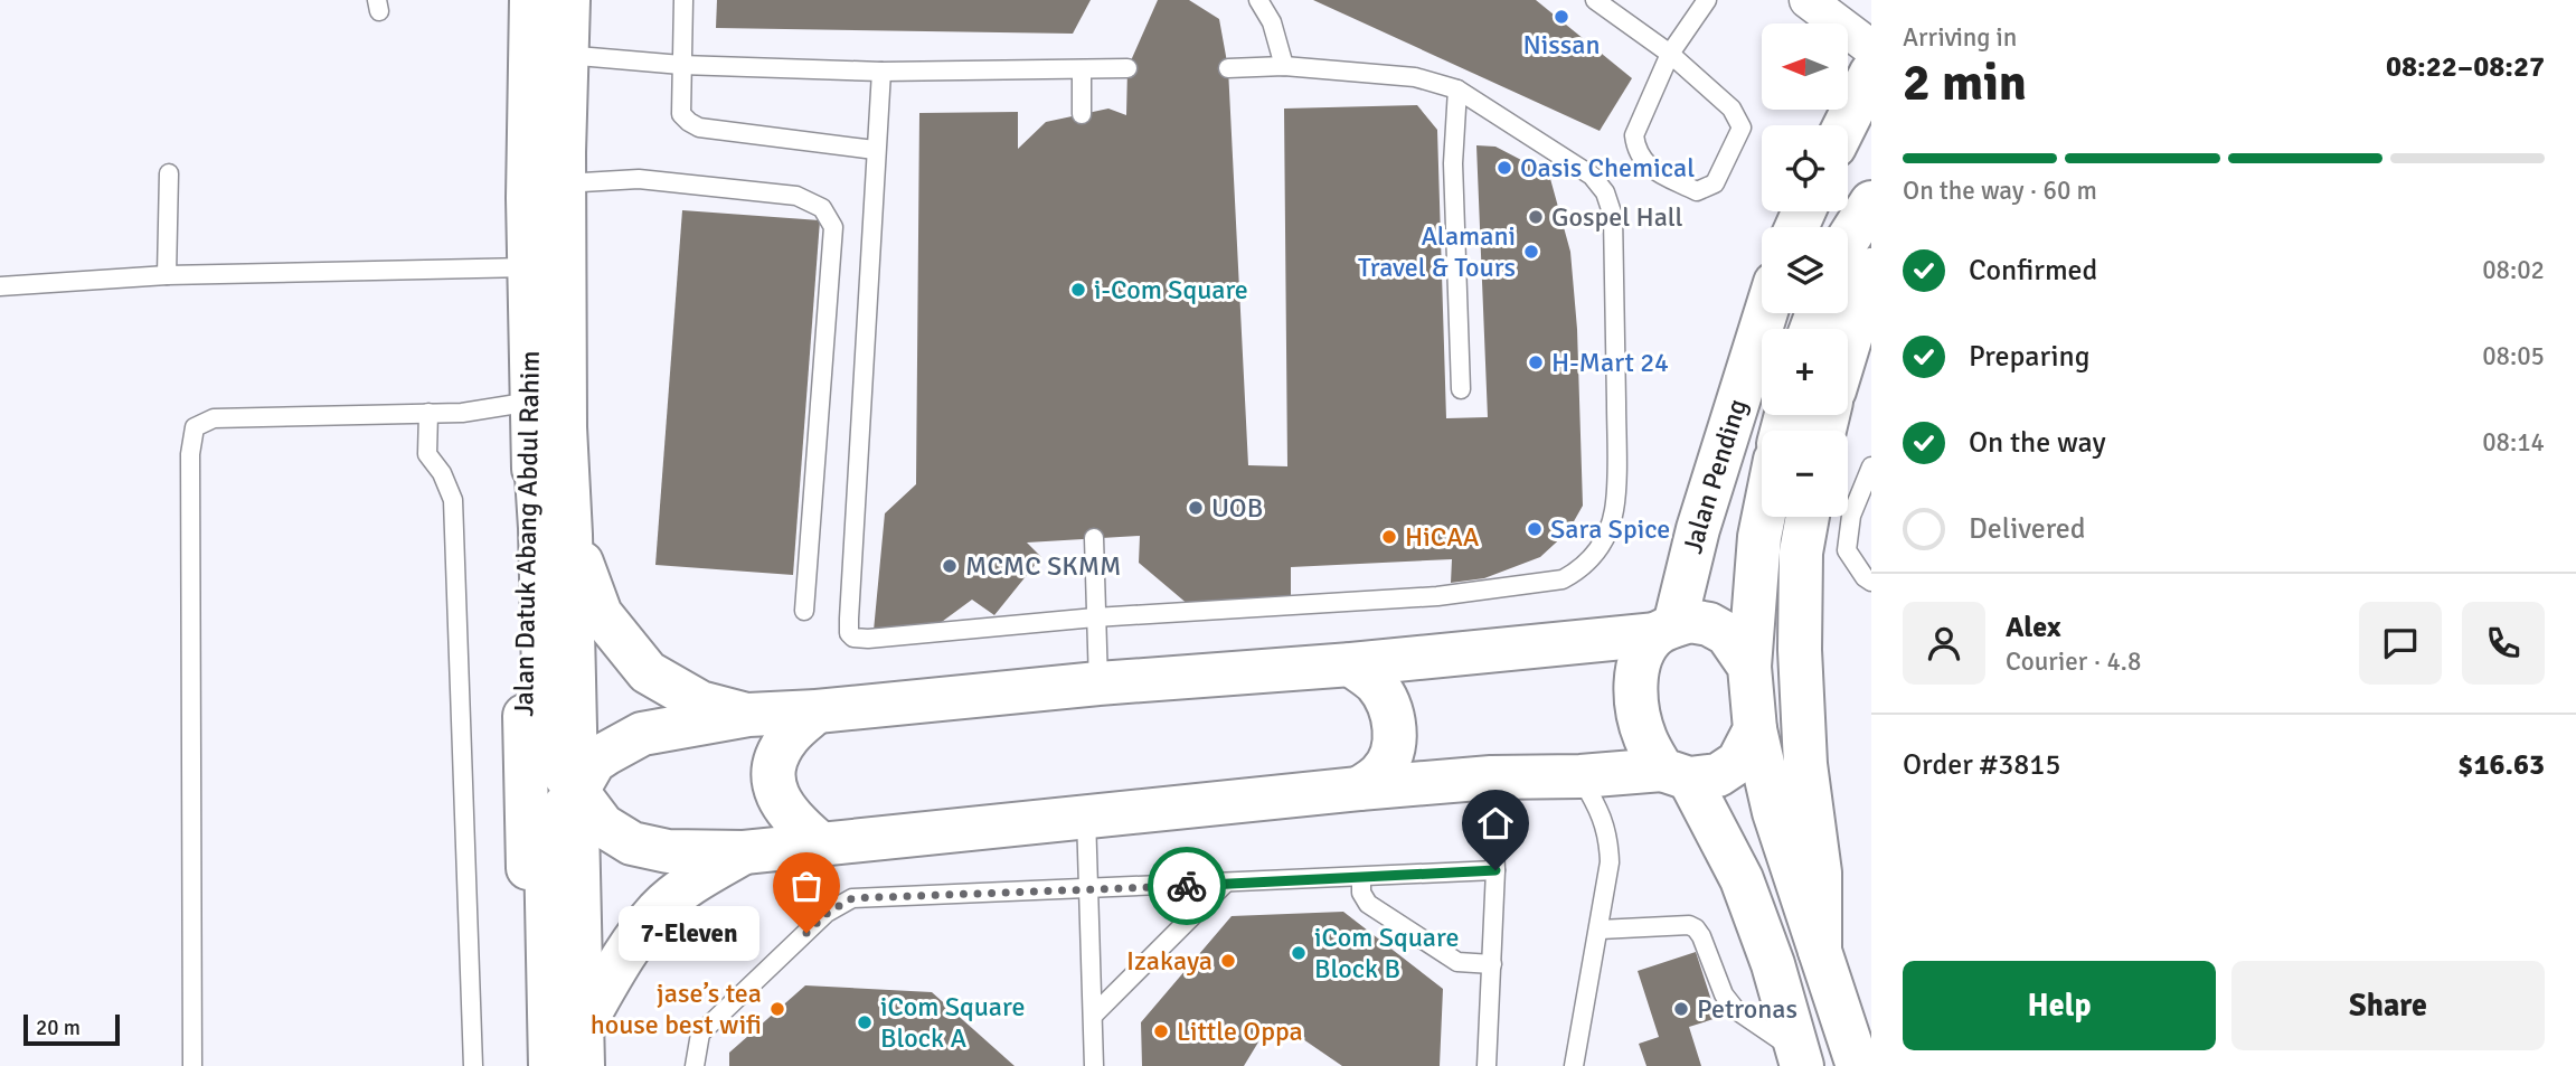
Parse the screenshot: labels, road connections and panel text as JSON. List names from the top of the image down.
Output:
{
  "streets": {
    "street": ["Jalan Pending", "Jalan Datuk Abang Abdul Rahim"]
  },
  "places": [
    "Nissan",
    "Oasis Chemical",
    "Gospel Hall",
    "Alamani Travel & Tours",
    "i-Com Square",
    "H-Mart 24",
    "UOB",
    "Sara Spice",
    "HiCAA",
    "MCMC SKMM",
    "7-Eleven",
    "iCom Square Block B",
    "Izakaya",
    "jase’s tea house best wifi",
    "Petronas",
    "iCom Square Block A",
    "Little Oppa"
  ],
  "scale_bar": "20 m",
  "north": "left",
  "page": {
    "heading": ["2 min", "Arriving in", "08:22–08:27"],
    "panel": [
      "Alex",
      "Courier · 4.8",
      "Order #3815",
      "$16.63"
    ],
    "map_buttons": ["+", "−"],
    "bar": "On the way · 60 m",
    "list": [
      ["Confirmed", "08:02"],
      ["Preparing", "08:05"],
      ["On the way", "08:14"],
      "Delivered"
    ],
    "bubble": "7-Eleven",
    "buttons": ["Help", "Share"],
    "scale": "20 m"
  }
}
